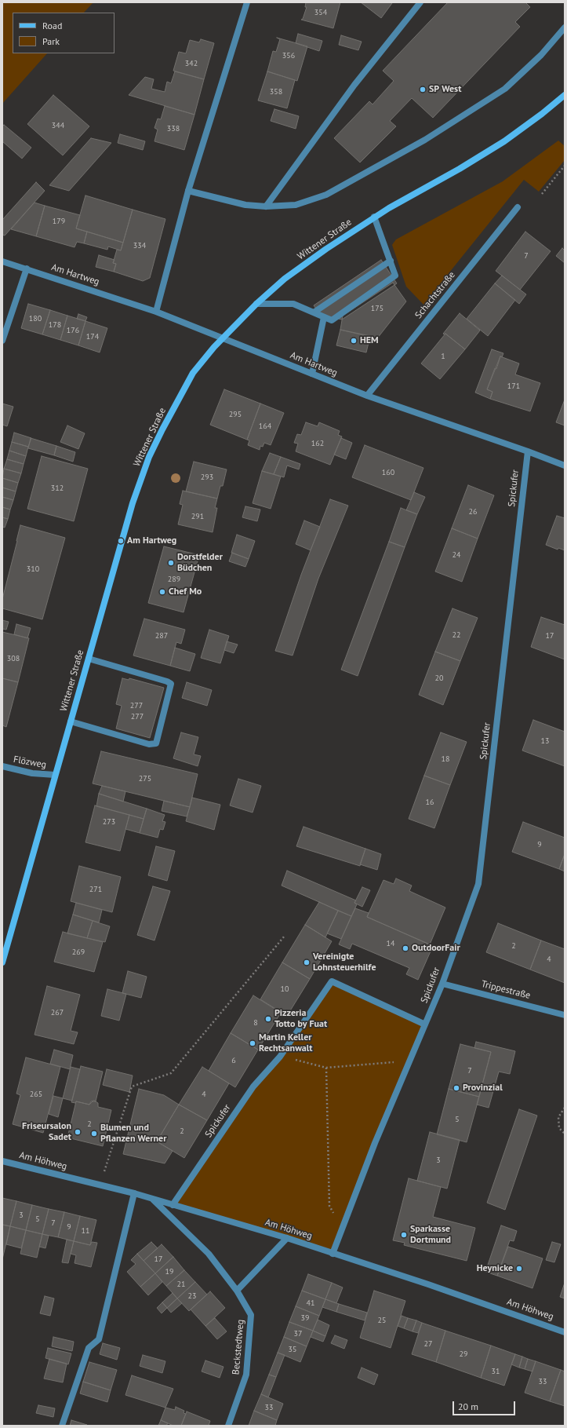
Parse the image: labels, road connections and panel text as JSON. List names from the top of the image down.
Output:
{
  "streets": {
    "main road": ["Wittener Straße"],
    "street": [
      "Am Hartweg",
      "Schachtstraße",
      "Spickufer",
      "Flözweg",
      "Trippestraße",
      "Am Höhweg",
      "Beckstedtweg"
    ]
  },
  "crossings": [
    ["Wittener Straße", "Am Hartweg"],
    ["Wittener Straße", "Flözweg"],
    ["Am Hartweg", "Schachtstraße"],
    ["Am Hartweg", "Spickufer"],
    ["Spickufer", "Trippestraße"],
    ["Spickufer", "Am Höhweg"],
    ["Am Höhweg", "Beckstedtweg"]
  ],
  "places": [
    "SP West",
    "HEM",
    "Am Hartweg",
    "Dorstfelder Büdchen",
    "Chef Mo",
    "OutdoorFair",
    "Vereinigte Lohnsteuerhilfe",
    "Pizzeria Totto by Fuat",
    "Martin Keller Rechtsanwalt",
    "Provinzial",
    "Friseursalon Sadet",
    "Blumen und Pflanzen Werner",
    "Sparkasse Dortmund",
    "Heynicke"
  ],
  "house_numbers": [
    "354",
    "356",
    "342",
    "358",
    "344",
    "338",
    "179",
    "334",
    "7",
    "175",
    "180",
    "178",
    "176",
    "174",
    "1",
    "171",
    "295",
    "164",
    "162",
    "160",
    "293",
    "312",
    "26",
    "291",
    "24",
    "310",
    "289",
    "22",
    "287",
    "17",
    "308",
    "20",
    "277",
    "277",
    "13",
    "18",
    "275",
    "16",
    "273",
    "9",
    "271",
    "14",
    "2",
    "269",
    "4",
    "10",
    "267",
    "8",
    "6",
    "7",
    "265",
    "4",
    "5",
    "2",
    "2",
    "3",
    "3",
    "5",
    "7",
    "9",
    "11",
    "17",
    "19",
    "21",
    "23",
    "41",
    "39",
    "25",
    "37",
    "27",
    "35",
    "29",
    "31",
    "33",
    "33"
  ],
  "legend": ["Road", "Park"],
  "scale_bar": "20 m"
}
